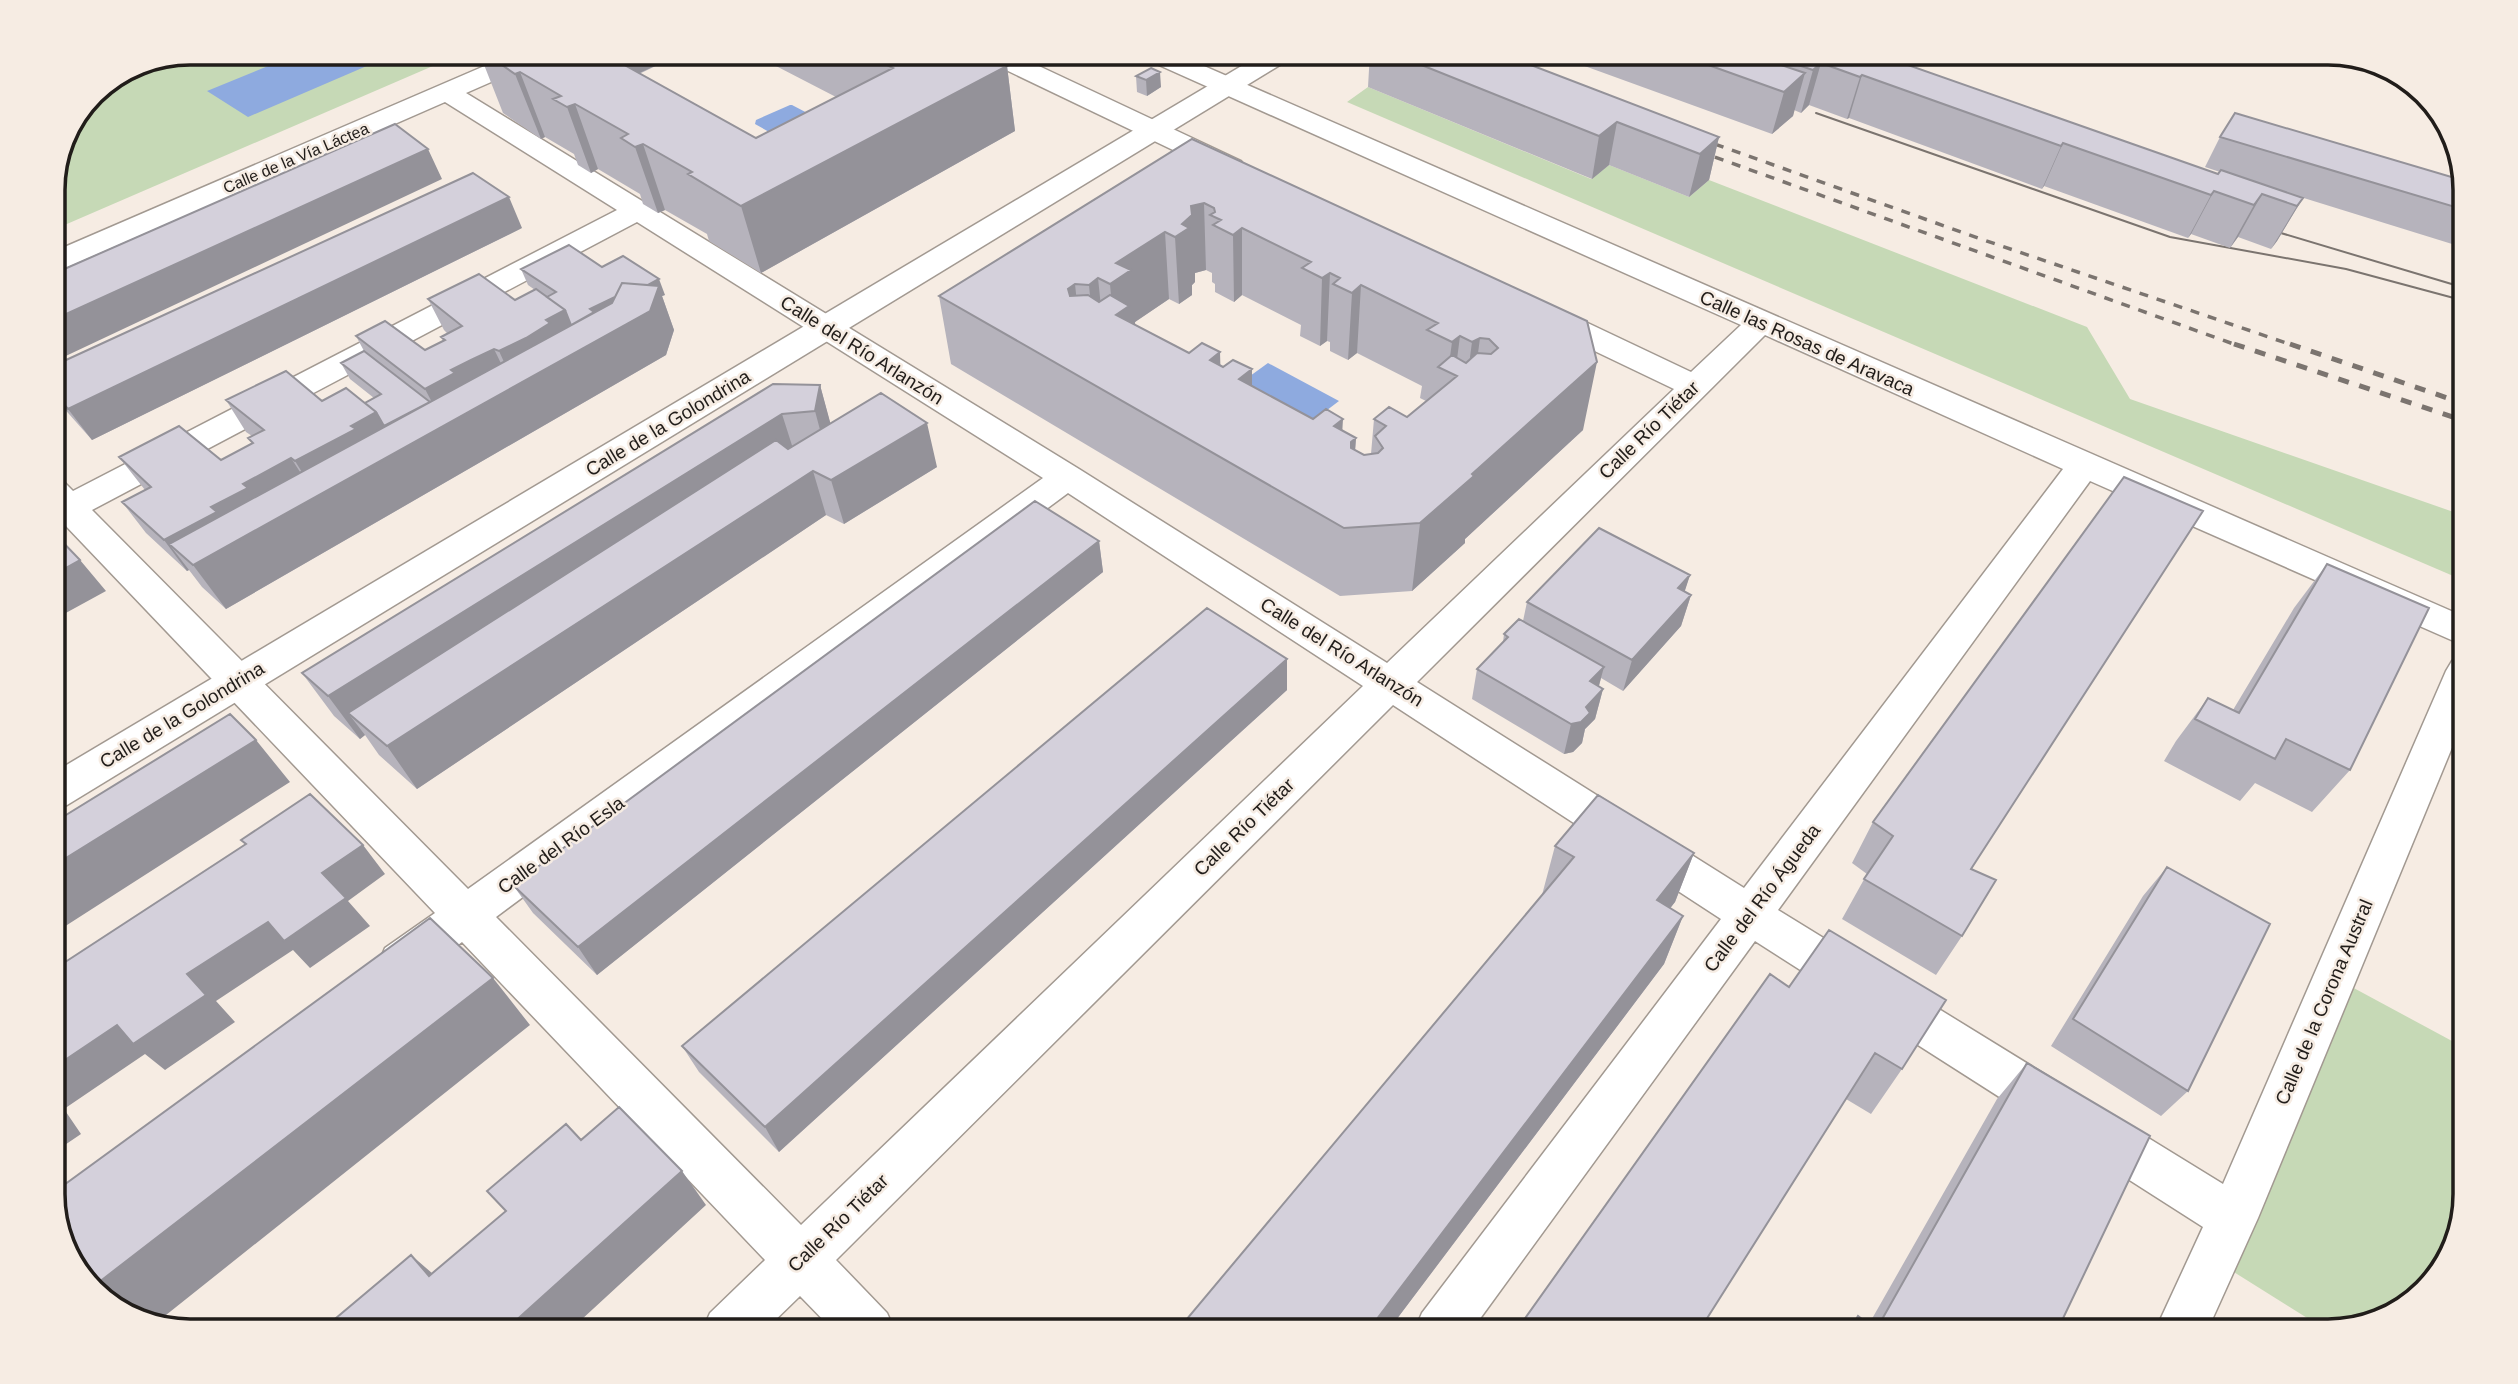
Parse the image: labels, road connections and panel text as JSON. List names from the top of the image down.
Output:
{
  "streets": {
    "street": [
      "Calle de la Vía Láctea",
      "Calle las Rosas de Aravaca",
      "Calle del Río Arlanzón",
      "Calle de la Golondrina",
      "Calle Río Tiétar",
      "Calle del Río Esla",
      "Calle del Río Águeda",
      "Calle de la Corona Austral"
    ]
  },
  "crossings": [
    ["Calle de la Vía Láctea", "Calle del Río Arlanzón"],
    ["Calle las Rosas de Aravaca", "Calle de la Golondrina"],
    ["Calle las Rosas de Aravaca", "Calle Río Tiétar"],
    ["Calle las Rosas de Aravaca", "Calle del Río Águeda"],
    ["Calle del Río Arlanzón", "Calle de la Golondrina"],
    ["Calle del Río Arlanzón", "Calle Río Tiétar"],
    ["Calle del Río Arlanzón", "Calle del Río Esla"],
    ["Calle del Río Arlanzón", "Calle del Río Águeda"],
    ["Calle del Río Arlanzón", "Calle de la Corona Austral"]
  ]
}
